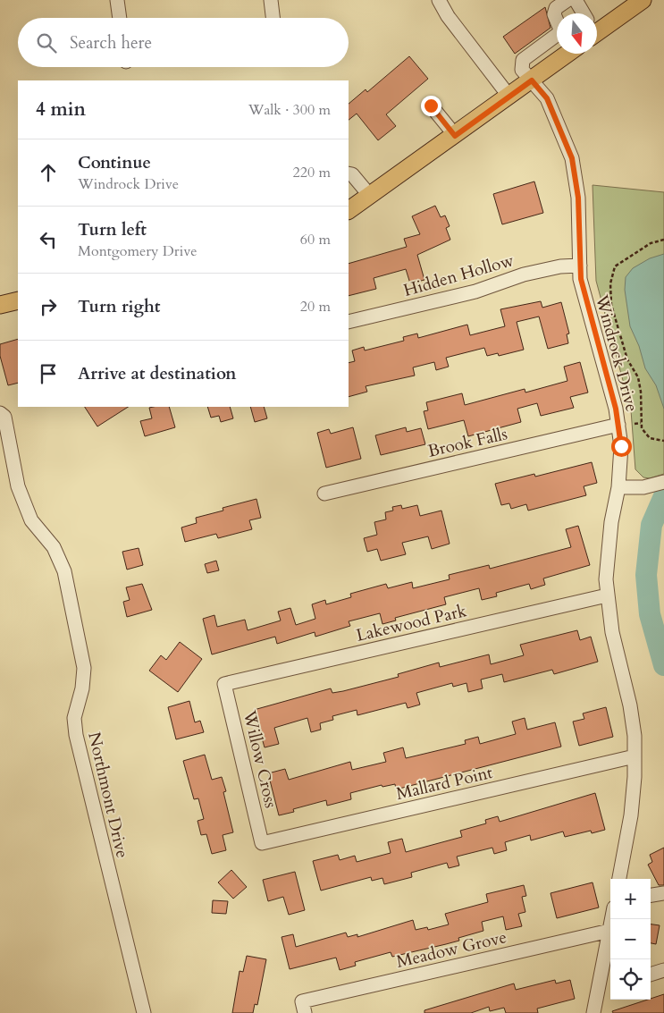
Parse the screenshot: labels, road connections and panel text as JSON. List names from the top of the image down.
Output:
{
  "streets": {
    "street": [
      "Hidden Hollow",
      "Windrock Drive",
      "Brook Falls",
      "Lakewood Park",
      "Willow Cross",
      "Mallard Point",
      "Northmont Drive",
      "Meadow Grove"
    ]
  },
  "crossings": [
    ["Hidden Hollow", "Windrock Drive"],
    ["Windrock Drive", "Brook Falls"],
    ["Windrock Drive", "Lakewood Park"],
    ["Windrock Drive", "Mallard Point"],
    ["Lakewood Park", "Willow Cross"],
    ["Willow Cross", "Mallard Point"]
  ],
  "north": "bottom",
  "page": {
    "search": "Search here",
    "heading": ["4 min", "Walk · 300 m"],
    "list": [
      ["Continue", "Windrock Drive", "220 m"],
      ["Turn left", "Montgomery Drive", "60 m"],
      ["Turn right", "20 m"],
      "Arrive at destination"
    ],
    "map_buttons": ["+", "−"]
  }
}
